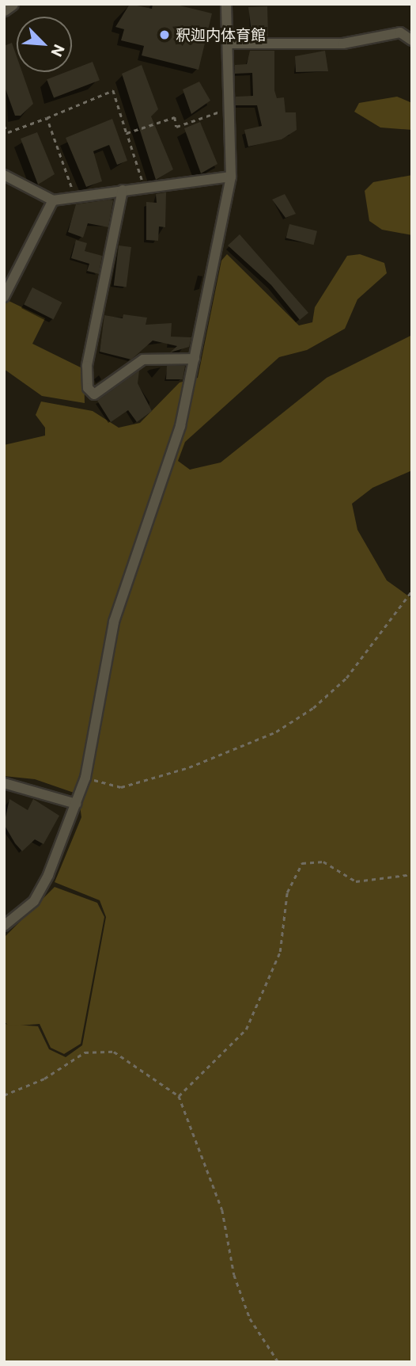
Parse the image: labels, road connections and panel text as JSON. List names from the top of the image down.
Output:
{
  "places": ["釈迦内体育館"],
  "north": "bottom right"
}
